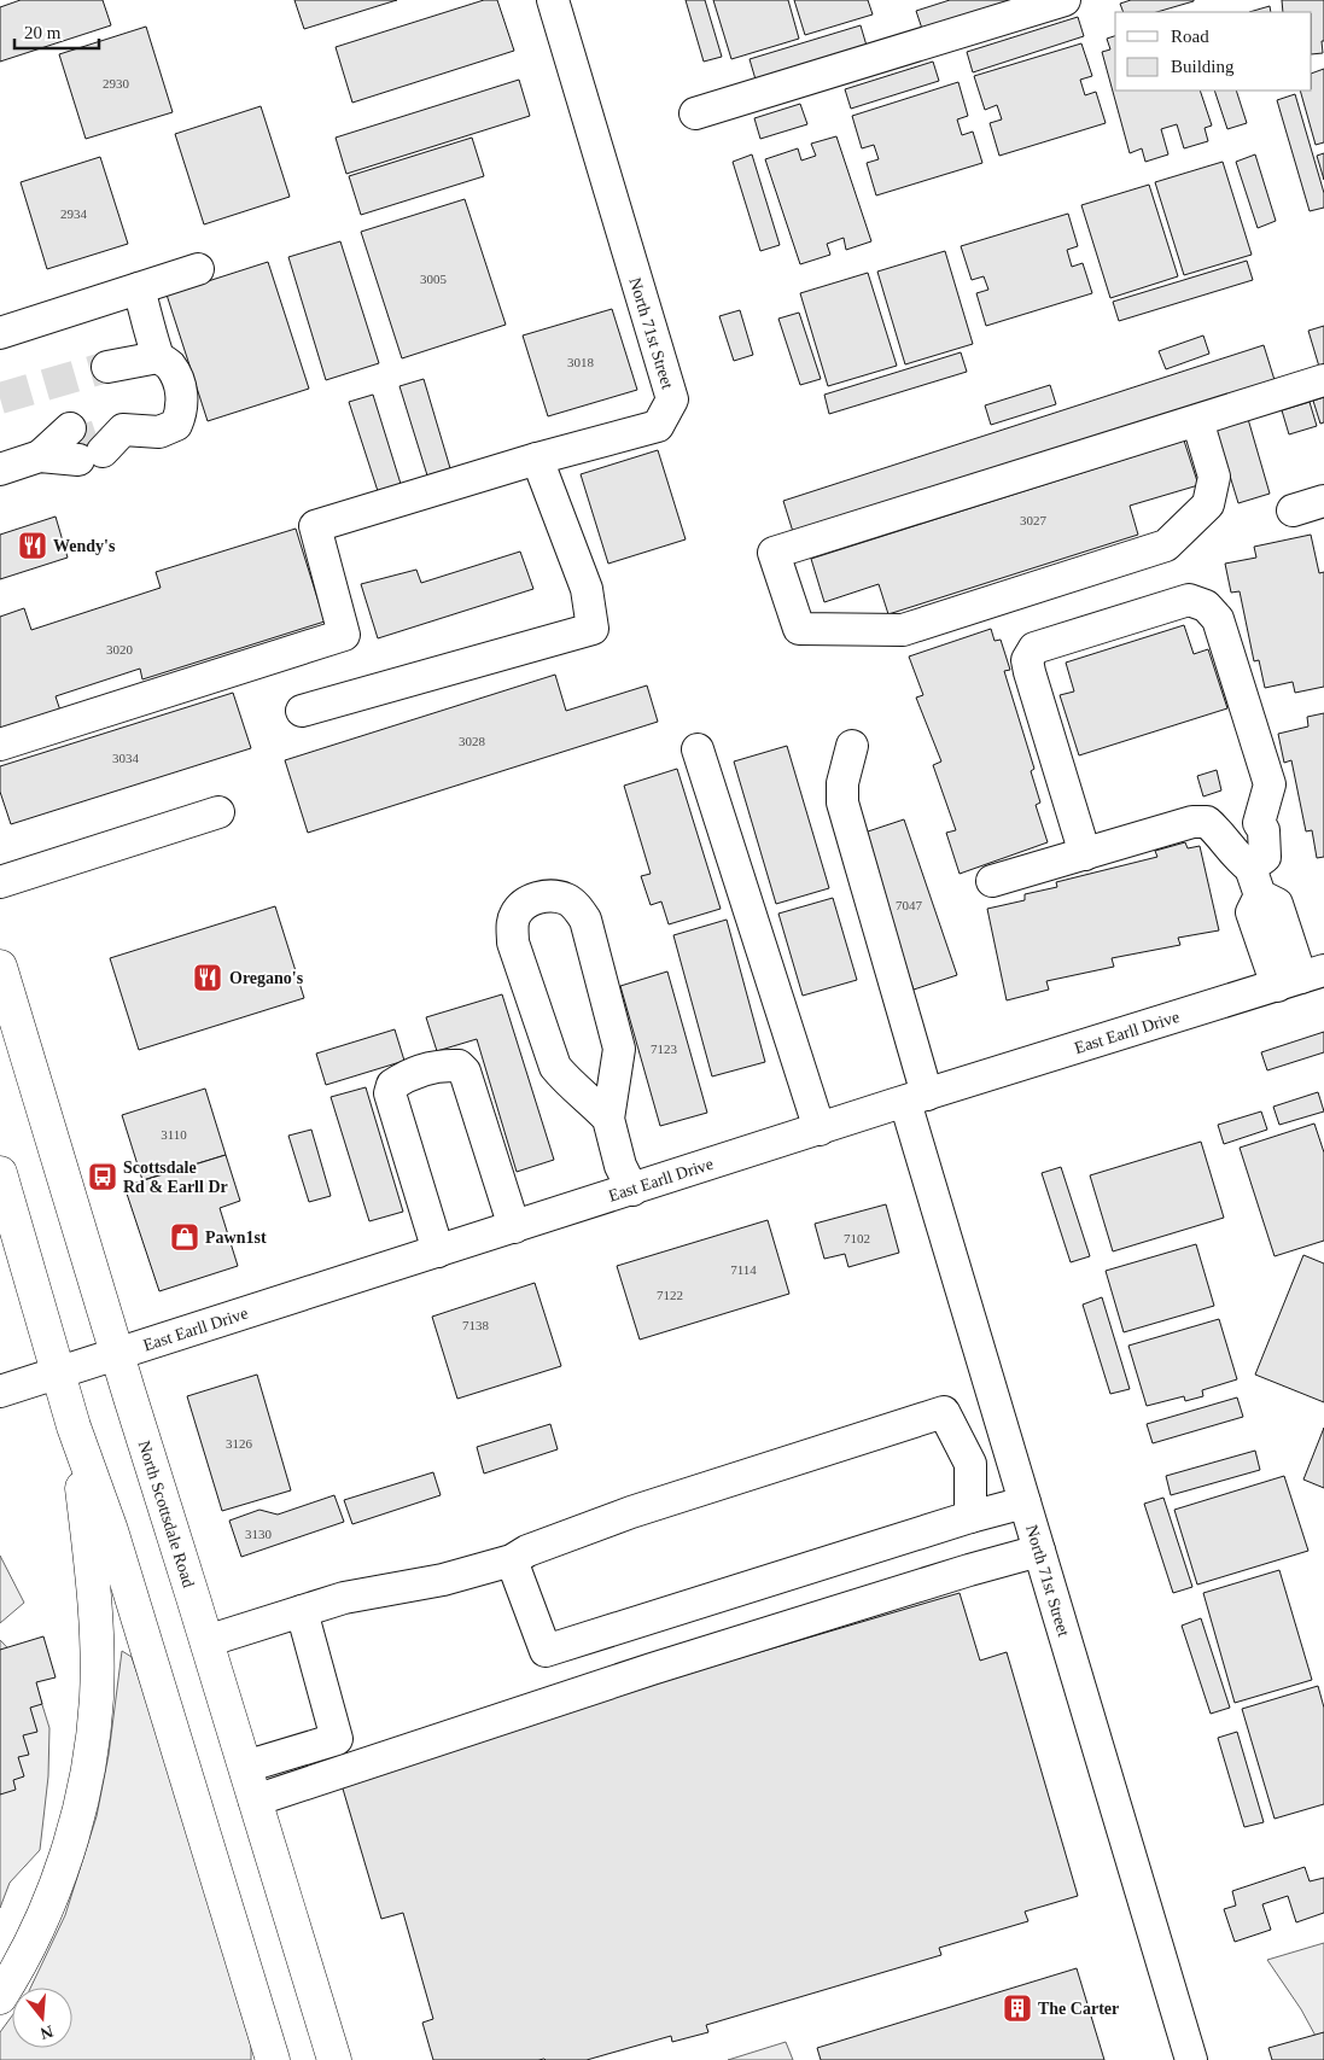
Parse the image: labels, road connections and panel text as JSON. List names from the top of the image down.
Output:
{
  "streets": {
    "main road": ["North Scottsdale Road"],
    "street": ["North 71st Street", "East Earll Drive"]
  },
  "crossings": [
    ["North 71st Street", "East Earll Drive"],
    ["East Earll Drive", "North Scottsdale Road"]
  ],
  "places": {
    "restaurant": ["Wendy's", "Oregano's"],
    "bus stop": ["Scottsdale Rd & Earll Dr"],
    "shop": ["Pawn1st"],
    "building": ["The Carter"]
  },
  "house_numbers": [
    "2930",
    "2934",
    "3005",
    "3018",
    "3027",
    "3020",
    "3028",
    "3034",
    "7047",
    "7123",
    "3110",
    "7102",
    "7114",
    "7122",
    "7138",
    "3126",
    "3130"
  ],
  "legend": ["Road", "Building"],
  "scale_bar": "20 m",
  "north": "bottom"
}
